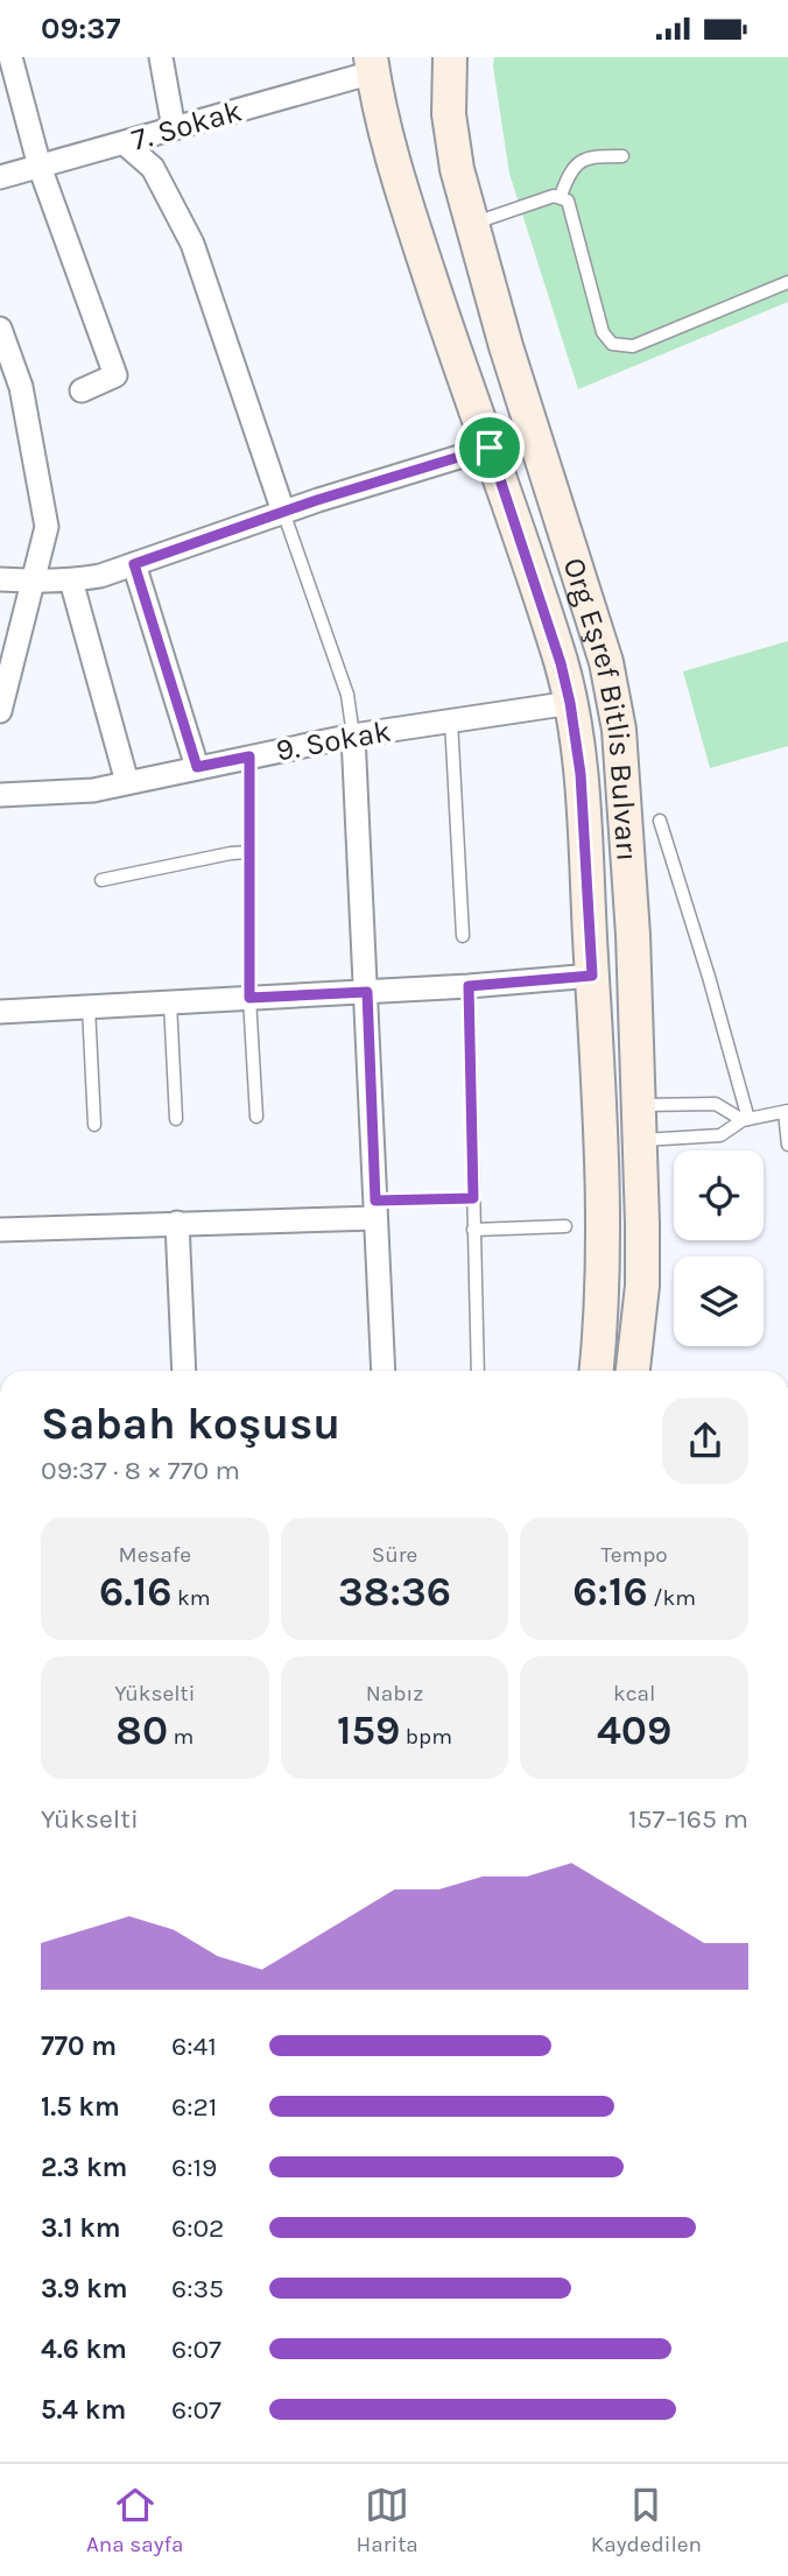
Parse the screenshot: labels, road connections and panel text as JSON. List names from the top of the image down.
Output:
{
  "streets": {
    "main road": ["Org Eşref Bitlis Bulvarı"],
    "street": ["7. Sokak", "9. Sokak"]
  },
  "page": {
    "status": "09:37",
    "heading": ["Sabah koşusu", "09:37 · 8 × 770 m"],
    "stats": [
      ["Mesafe", "6.16 km"],
      ["Süre", "38:36"],
      ["Tempo", "6:16 /km"],
      ["Yükselti", "80 m"],
      ["Nabız", "159 bpm"],
      ["kcal", "409"]
    ],
    "chart": ["Yükselti", "157–165 m"],
    "list": [
      {
        "name": "770 m",
        "note": "6:41"
      },
      {
        "name": "1.5 km",
        "note": "6:21"
      },
      {
        "name": "2.3 km",
        "note": "6:19"
      },
      {
        "name": "3.1 km",
        "note": "6:02"
      },
      {
        "name": "3.9 km",
        "note": "6:35"
      },
      {
        "name": "4.6 km",
        "note": "6:07"
      },
      {
        "name": "5.4 km",
        "note": "6:07"
      }
    ],
    "tabs": ["Ana sayfa", "Harita", "Kaydedilen"]
  }
}
